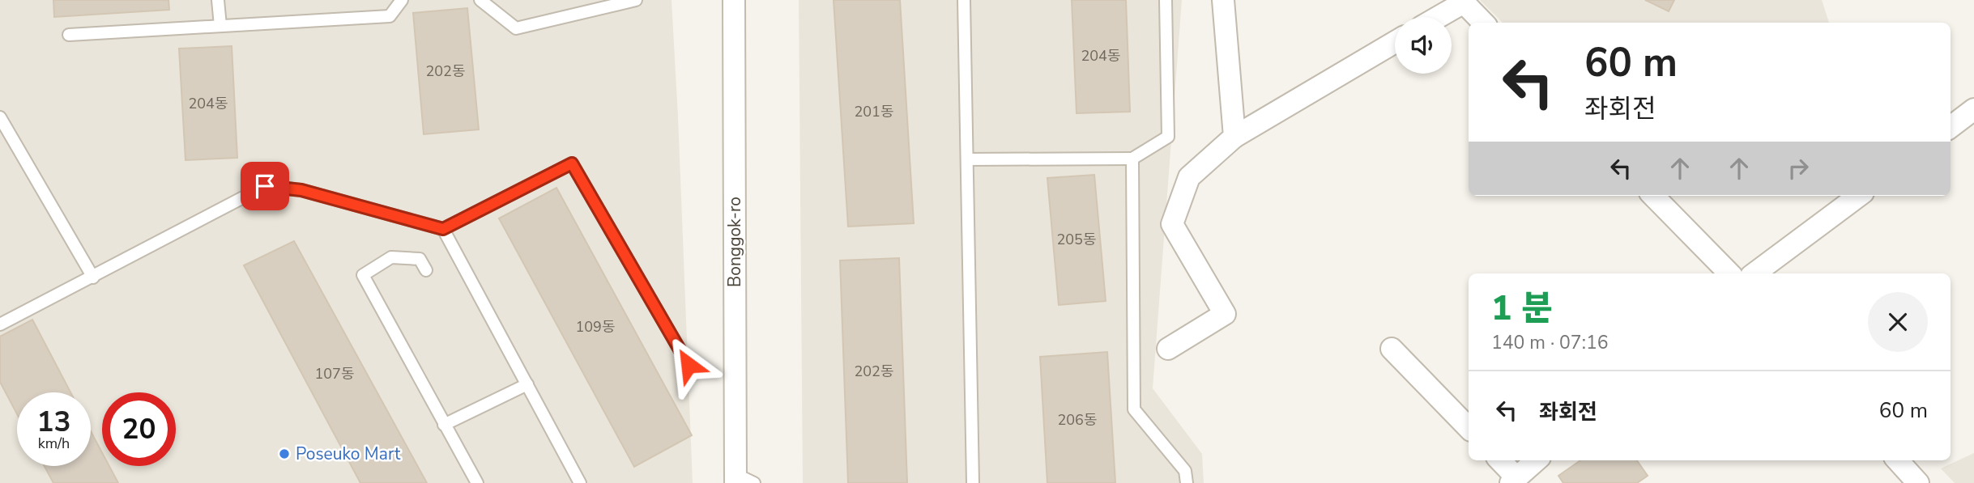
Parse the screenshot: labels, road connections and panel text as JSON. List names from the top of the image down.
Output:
{
  "streets": {
    "street": ["Bonggok-ro"]
  },
  "places": ["Poseuko Mart"],
  "house_numbers": [
    "204동",
    "202동",
    "204동",
    "201동",
    "205동",
    "109동",
    "202동",
    "107동",
    "206동"
  ],
  "page": {
    "turn": ["60 m", "좌회전"],
    "heading": ["1 분", "140 m · 07:16"],
    "list": [
      {
        "name": "좌회전",
        "value": "60 m"
      }
    ],
    "speed": "13 km/h",
    "limit": "20"
  }
}
